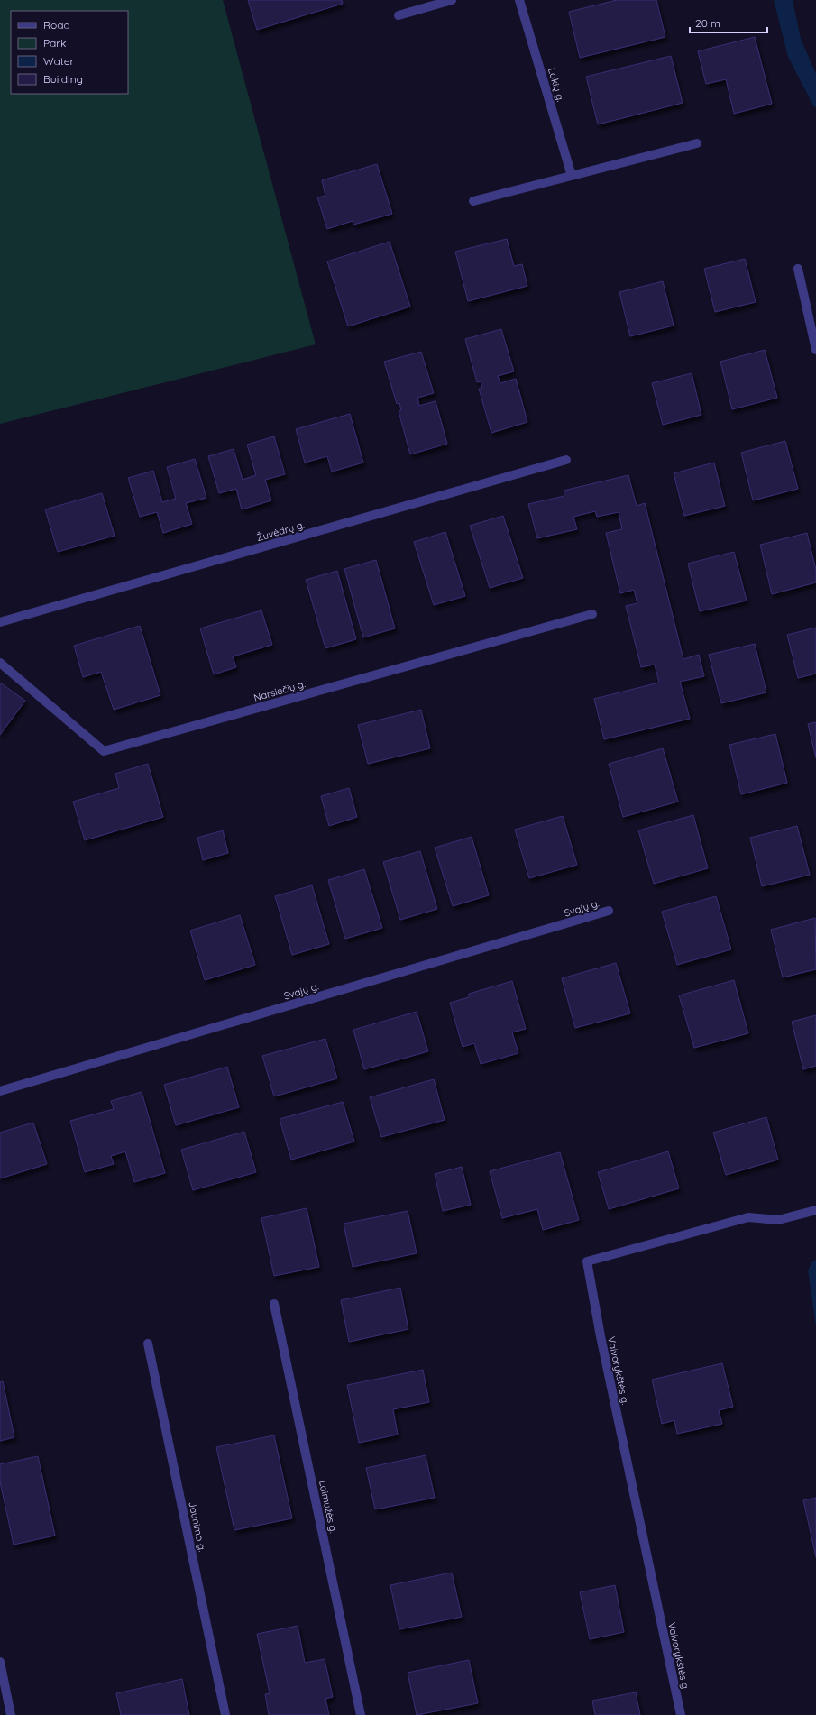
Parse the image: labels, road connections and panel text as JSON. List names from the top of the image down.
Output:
{
  "streets": {
    "street": [
      "Lokių g.",
      "Žuvėdrų g.",
      "Narsiečių g.",
      "Svajų g.",
      "Vaivorykštės g.",
      "Laimužės g.",
      "Jaunimo g."
    ]
  },
  "legend": [
    "Road",
    "Park",
    "Water",
    "Building"
  ],
  "scale_bar": "20 m"
}
